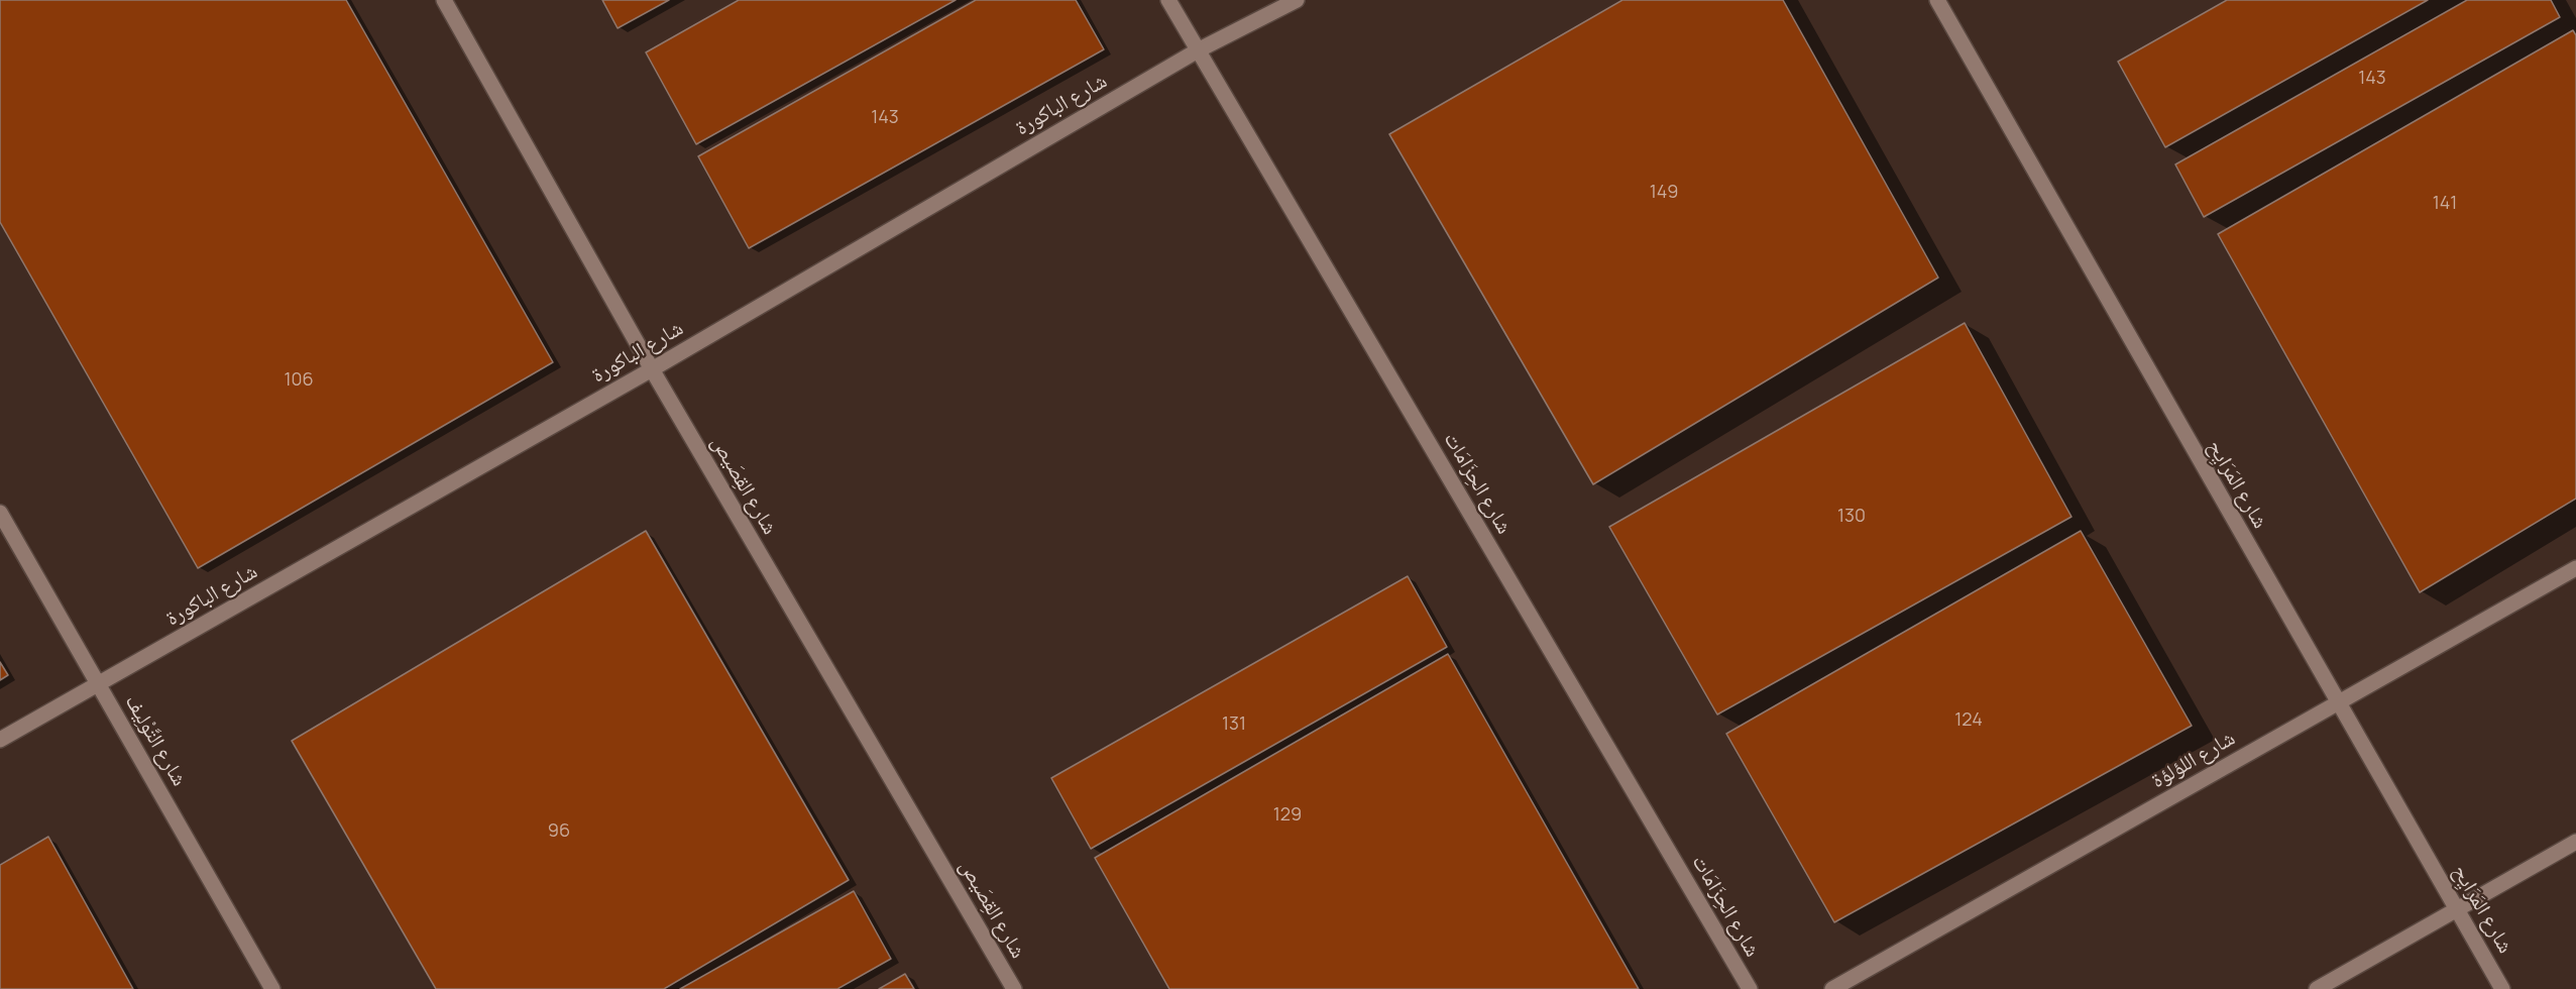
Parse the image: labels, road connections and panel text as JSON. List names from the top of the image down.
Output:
{
  "streets": {
    "street": [
      "شارع الباكورة",
      "شارع الحِزَامَات",
      "شارع المَرَايِح",
      "شارع القِصَيص",
      "شارع التَّوْلِيف",
      "شارع اللؤلؤة"
    ]
  },
  "crossings": [
    ["شارع الباكورة", "شارع الحِزَامَات"],
    ["شارع الباكورة", "شارع القِصَيص"],
    ["شارع الباكورة", "شارع التَّوْلِيف"],
    ["شارع المَرَايِح", "شارع اللؤلؤة"]
  ],
  "house_numbers": [
    "143",
    "143",
    "149",
    "141",
    "106",
    "130",
    "124",
    "131",
    "129",
    "96"
  ]
}
